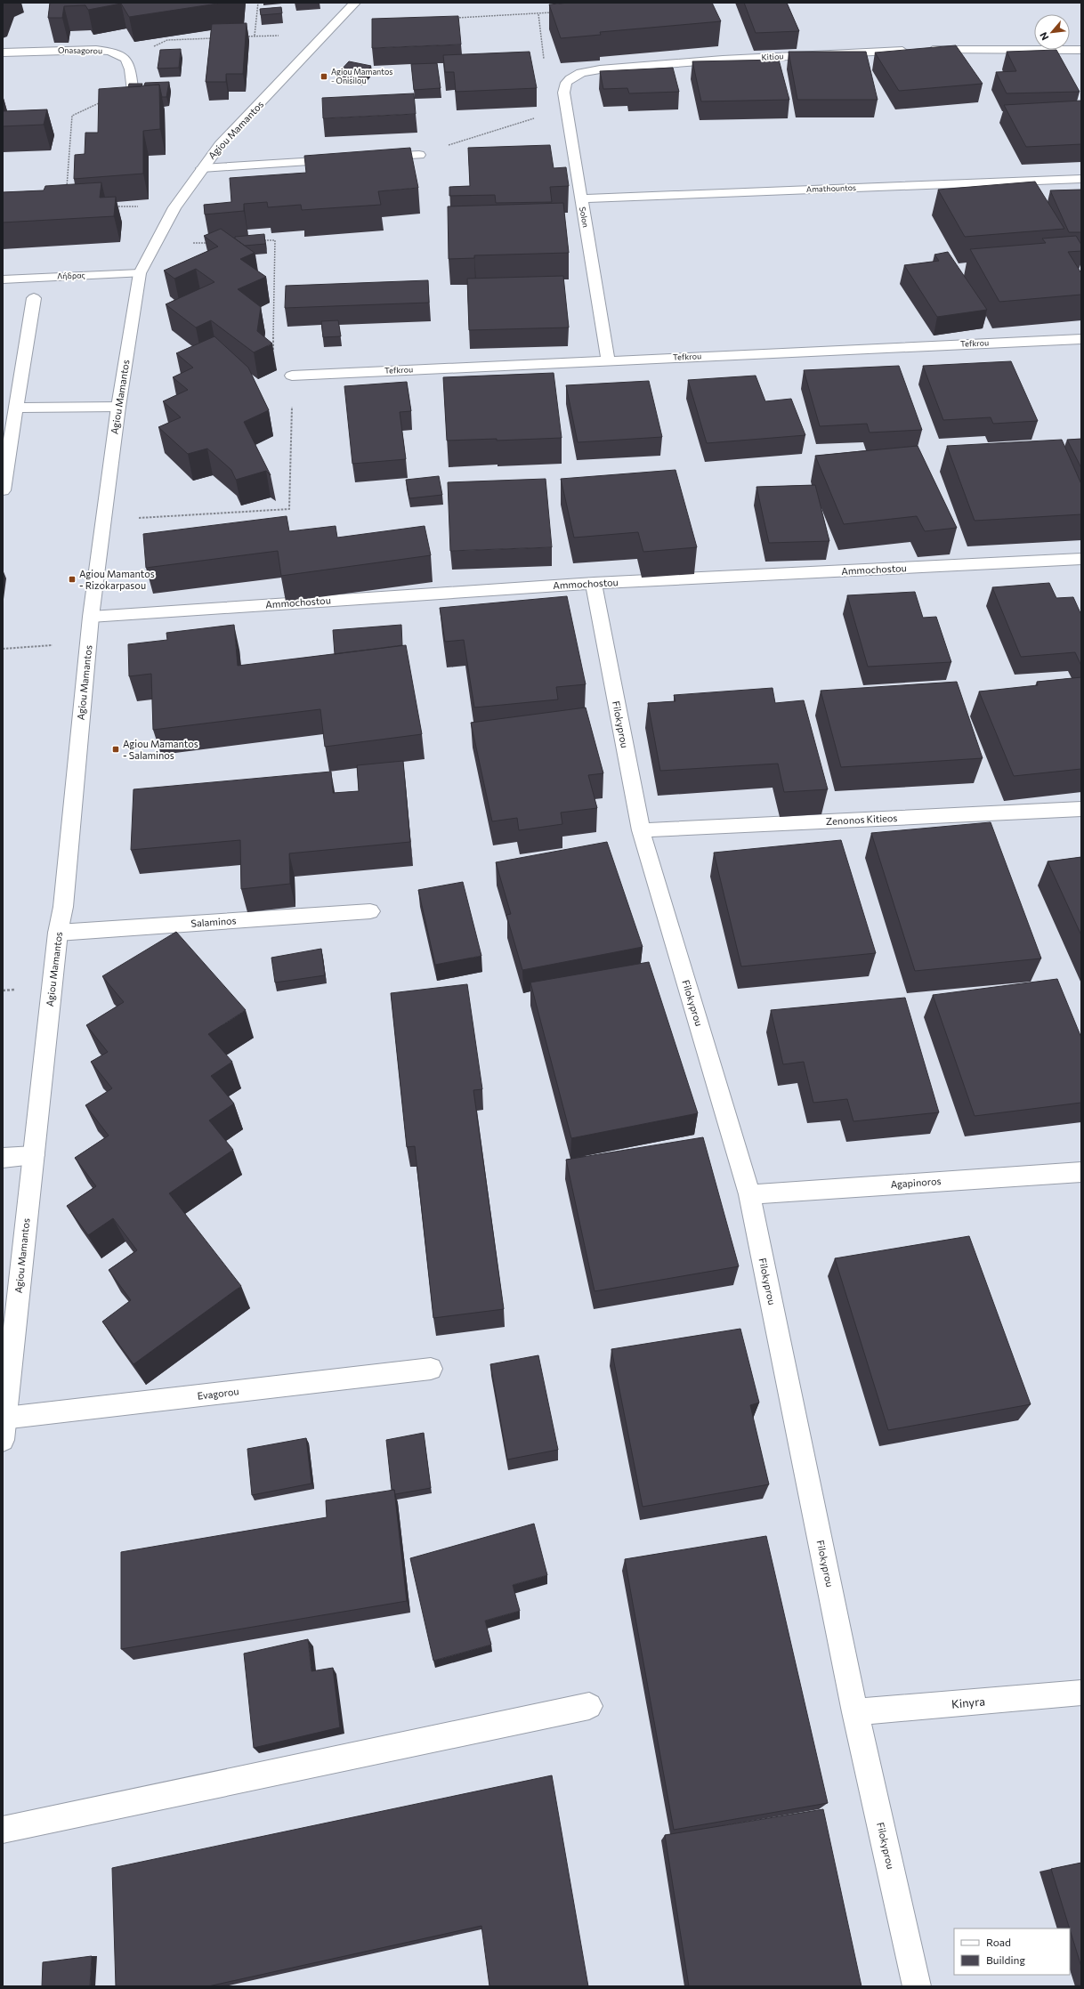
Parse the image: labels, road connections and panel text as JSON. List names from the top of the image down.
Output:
{
  "streets": {
    "street": [
      "Onasagorou",
      "Kitiou",
      "Agiou Mamantos",
      "Amathountos",
      "Solon",
      "Λήδρας",
      "Tefkrou",
      "Ammochostou",
      "Filokyprou",
      "Zenonos Kitieos",
      "Salaminos",
      "Agapinoros",
      "Evagorou",
      "Kinyra"
    ]
  },
  "crossings": [
    ["Kitiou", "Solon"],
    ["Agiou Mamantos", "Λήδρας"],
    ["Agiou Mamantos", "Ammochostou"],
    ["Agiou Mamantos", "Salaminos"],
    ["Agiou Mamantos", "Evagorou"],
    ["Amathountos", "Solon"],
    ["Solon", "Tefkrou"],
    ["Ammochostou", "Filokyprou"],
    ["Filokyprou", "Zenonos Kitieos"],
    ["Filokyprou", "Agapinoros"],
    ["Filokyprou", "Kinyra"]
  ],
  "places": {
    "transit": ["Agiou Mamantos - Onisilou", "Agiou Mamantos - Rizokarpasou", "Agiou Mamantos - Salaminos"]
  },
  "legend": ["Road", "Building"],
  "north": "bottom left"
}
